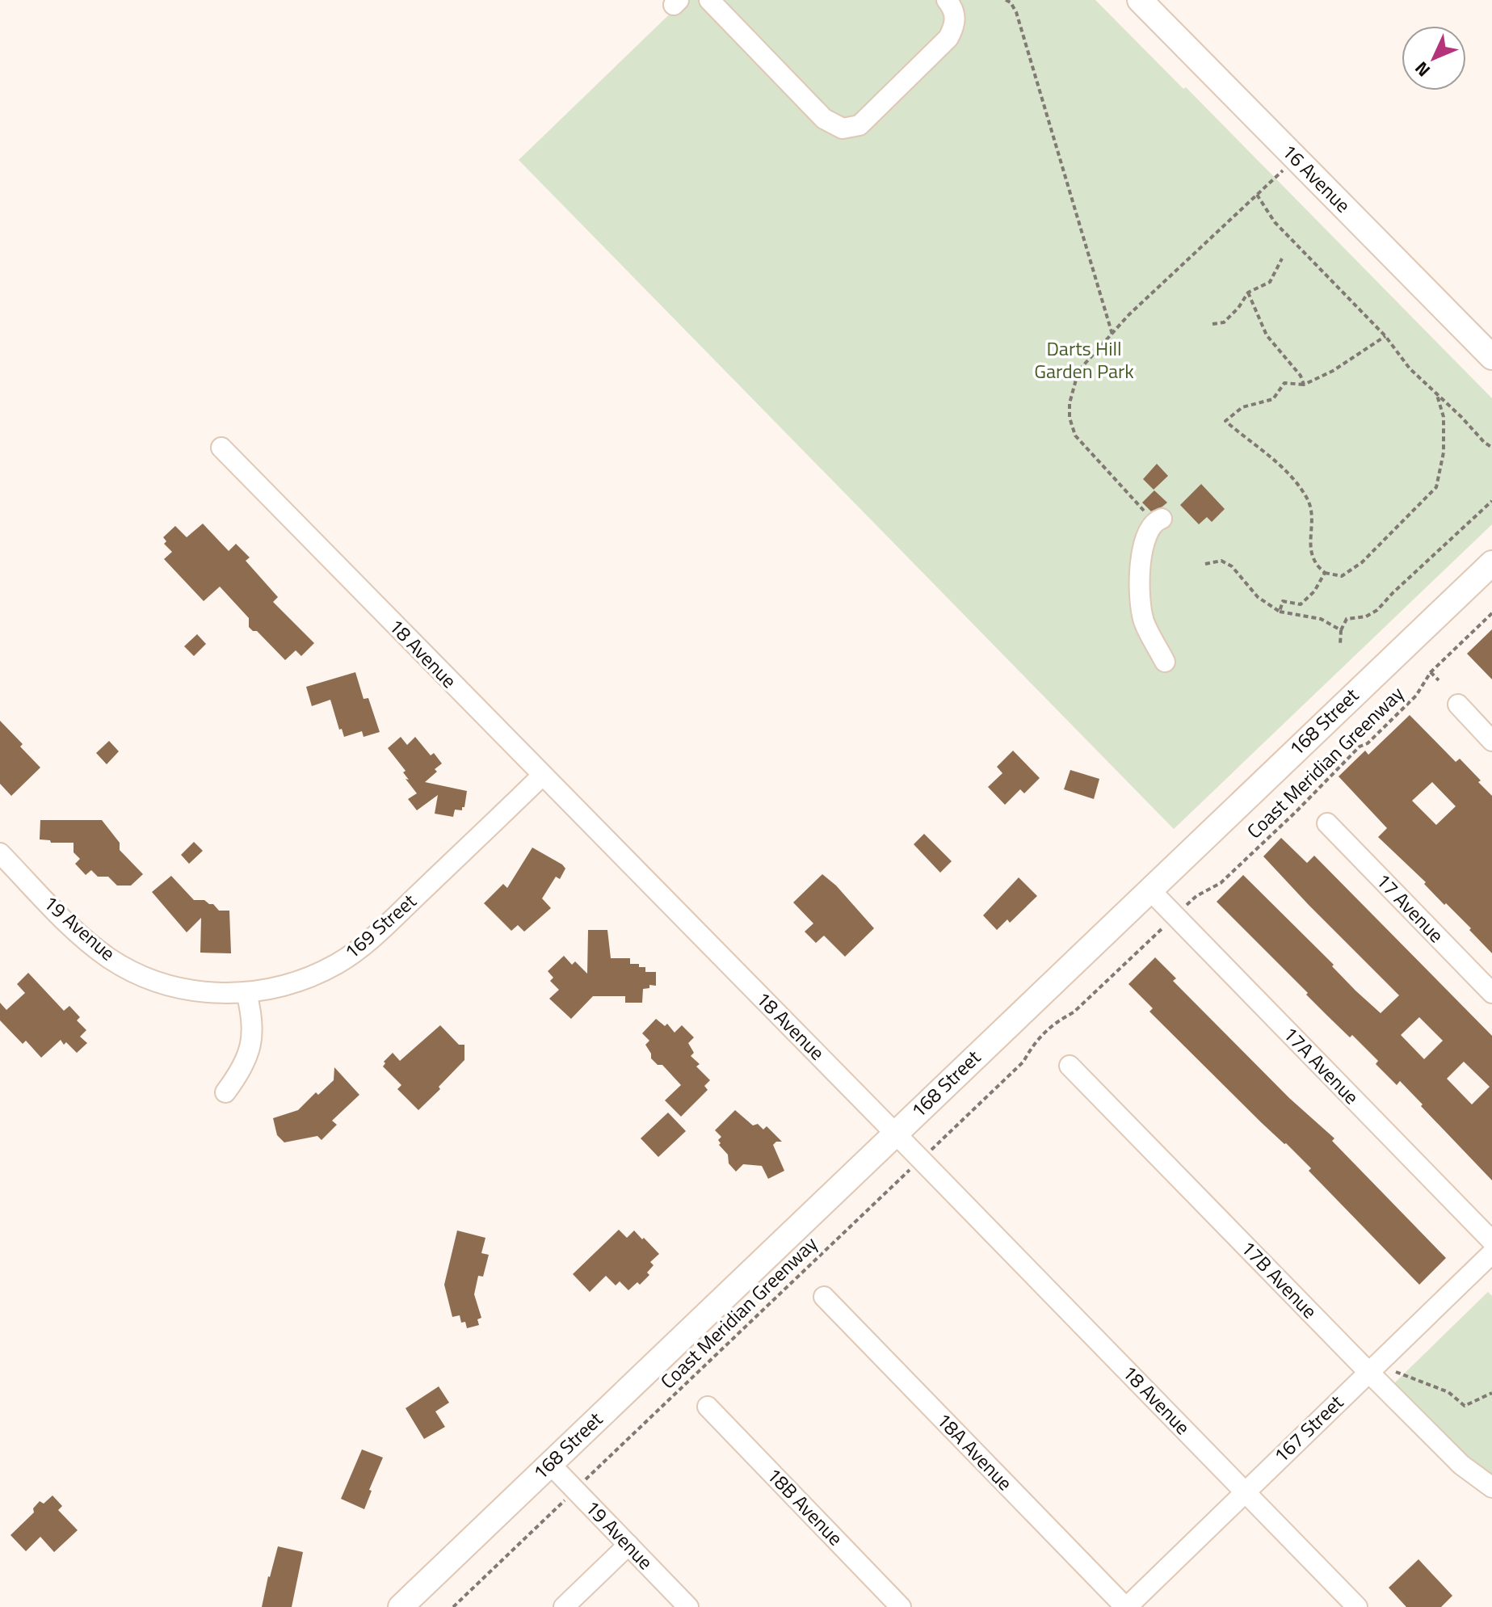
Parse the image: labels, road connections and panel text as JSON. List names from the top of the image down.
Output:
{
  "streets": {
    "main road": ["16 Avenue", "168 Street"],
    "street": [
      "18 Avenue",
      "17 Avenue",
      "169 Street",
      "19 Avenue",
      "17A Avenue",
      "17B Avenue",
      "167 Street",
      "18A Avenue",
      "18B Avenue"
    ],
    "path": ["Coast Meridian Greenway"]
  },
  "crossings": [
    ["18 Avenue", "168 Street"],
    ["18 Avenue", "169 Street"],
    ["18 Avenue", "167 Street"],
    ["168 Street", "19 Avenue"],
    ["168 Street", "17A Avenue"],
    ["169 Street", "19 Avenue"],
    ["17B Avenue", "167 Street"],
    ["167 Street", "18A Avenue"]
  ],
  "parks": ["Darts Hill Garden Park"],
  "north": "bottom left"
}
